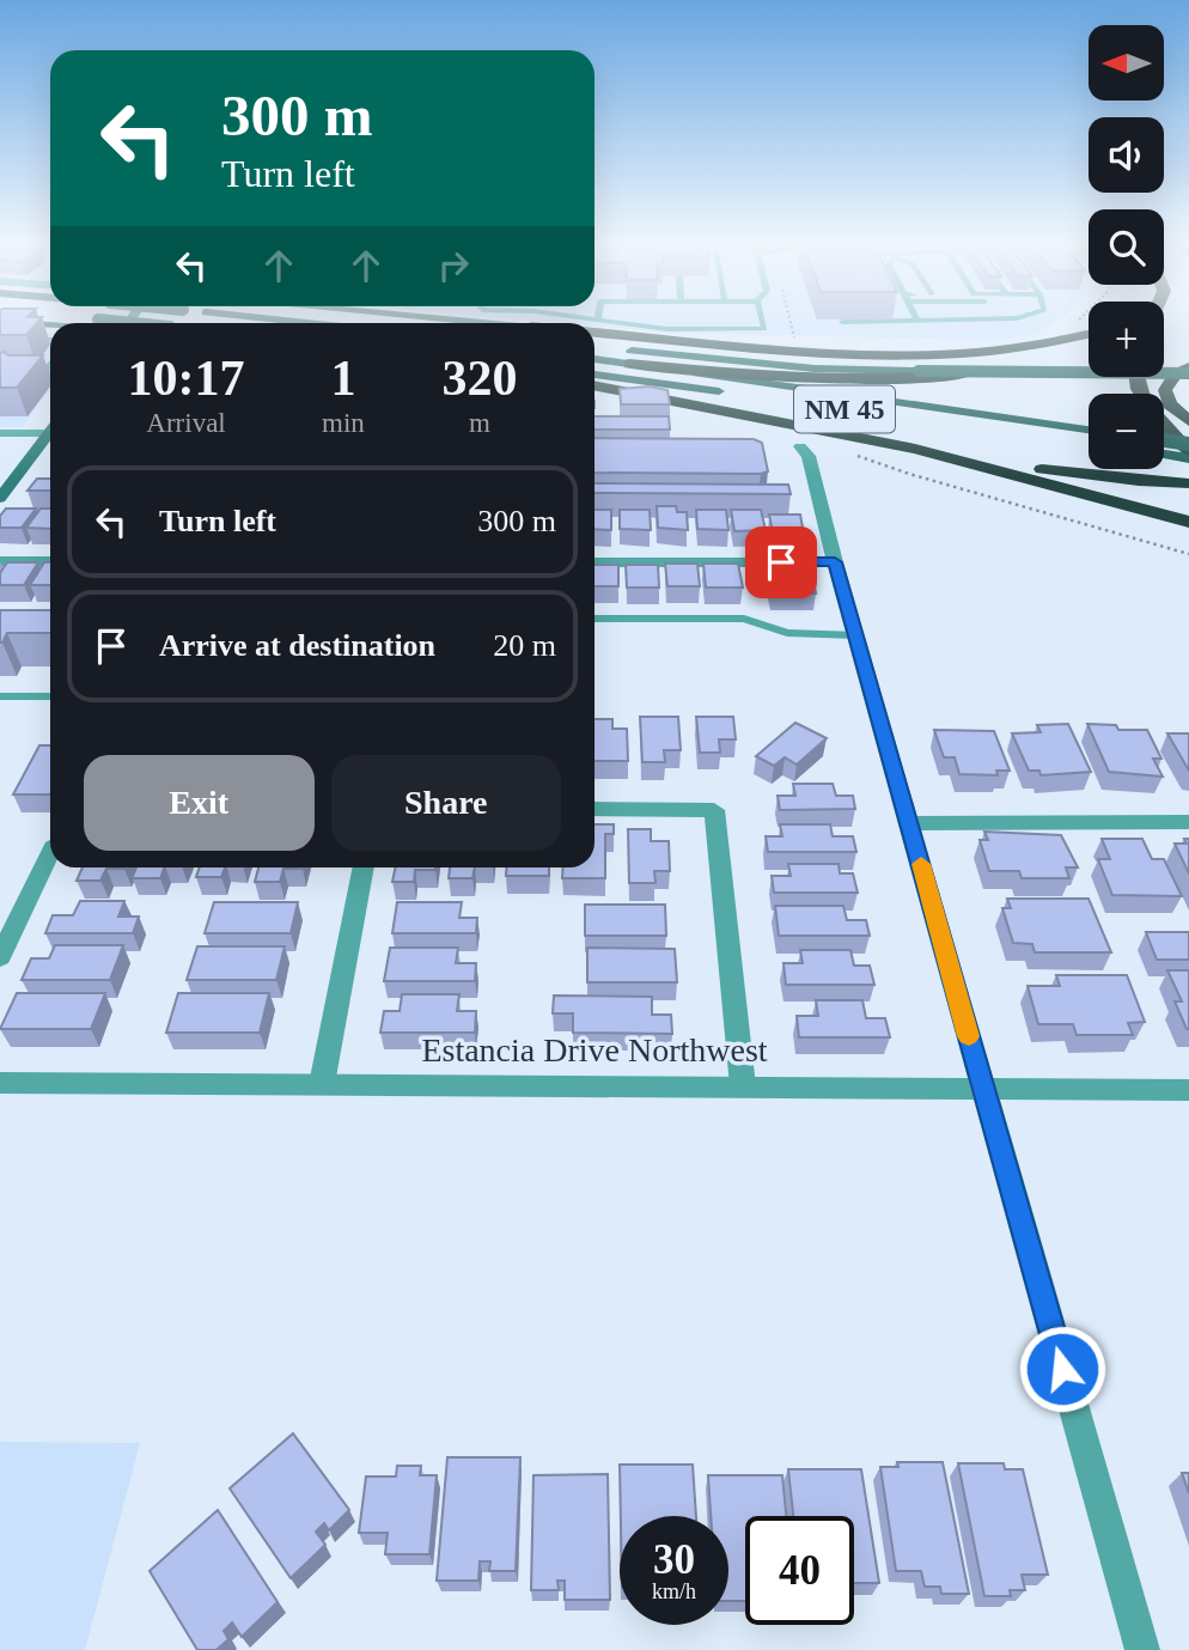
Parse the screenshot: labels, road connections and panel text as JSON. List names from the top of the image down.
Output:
{
  "streets": {
    "main road": ["NM 45"],
    "street": ["Estancia Drive Northwest"]
  },
  "north": "left",
  "page": {
    "map_buttons": ["+", "−"],
    "turn": ["300 m", "Turn left"],
    "eta": [
      "10:17",
      "Arrival",
      "1",
      "min",
      "320",
      "m"
    ],
    "list": [
      {
        "name": "Turn left",
        "value": "300 m"
      },
      {
        "name": "Arrive at destination",
        "value": "20 m"
      }
    ],
    "buttons": ["Exit", "Share"],
    "speed": "30 km/h",
    "limit": "40"
  }
}
